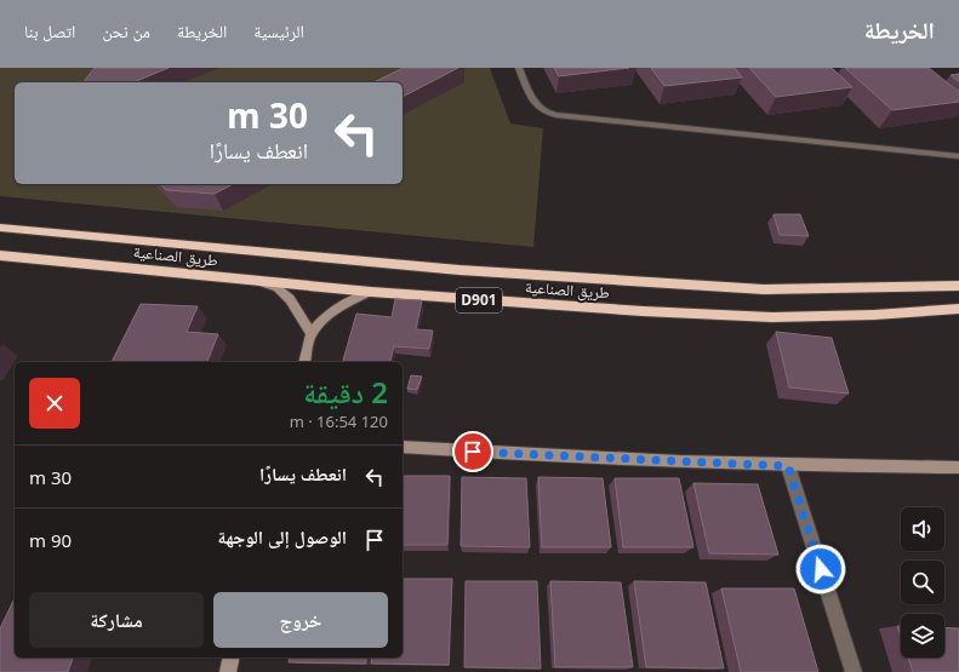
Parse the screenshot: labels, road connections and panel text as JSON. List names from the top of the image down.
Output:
{
  "streets": {
    "highway": ["طريق الصناعية", "D901"]
  },
  "page": {
    "header": "الخريطة",
    "nav": [
      "الرئيسية",
      "الخريطة",
      "من نحن",
      "اتصل بنا"
    ],
    "turn": ["30 m", "انعطف يسارًا"],
    "heading": ["2 دقيقة", "120 m · 16:54"],
    "list": [
      {
        "name": "انعطف يسارًا",
        "value": "30 m"
      },
      {
        "name": "الوصول إلى الوجهة",
        "value": "90 m"
      }
    ],
    "buttons": ["خروج", "مشاركة"]
  }
}
